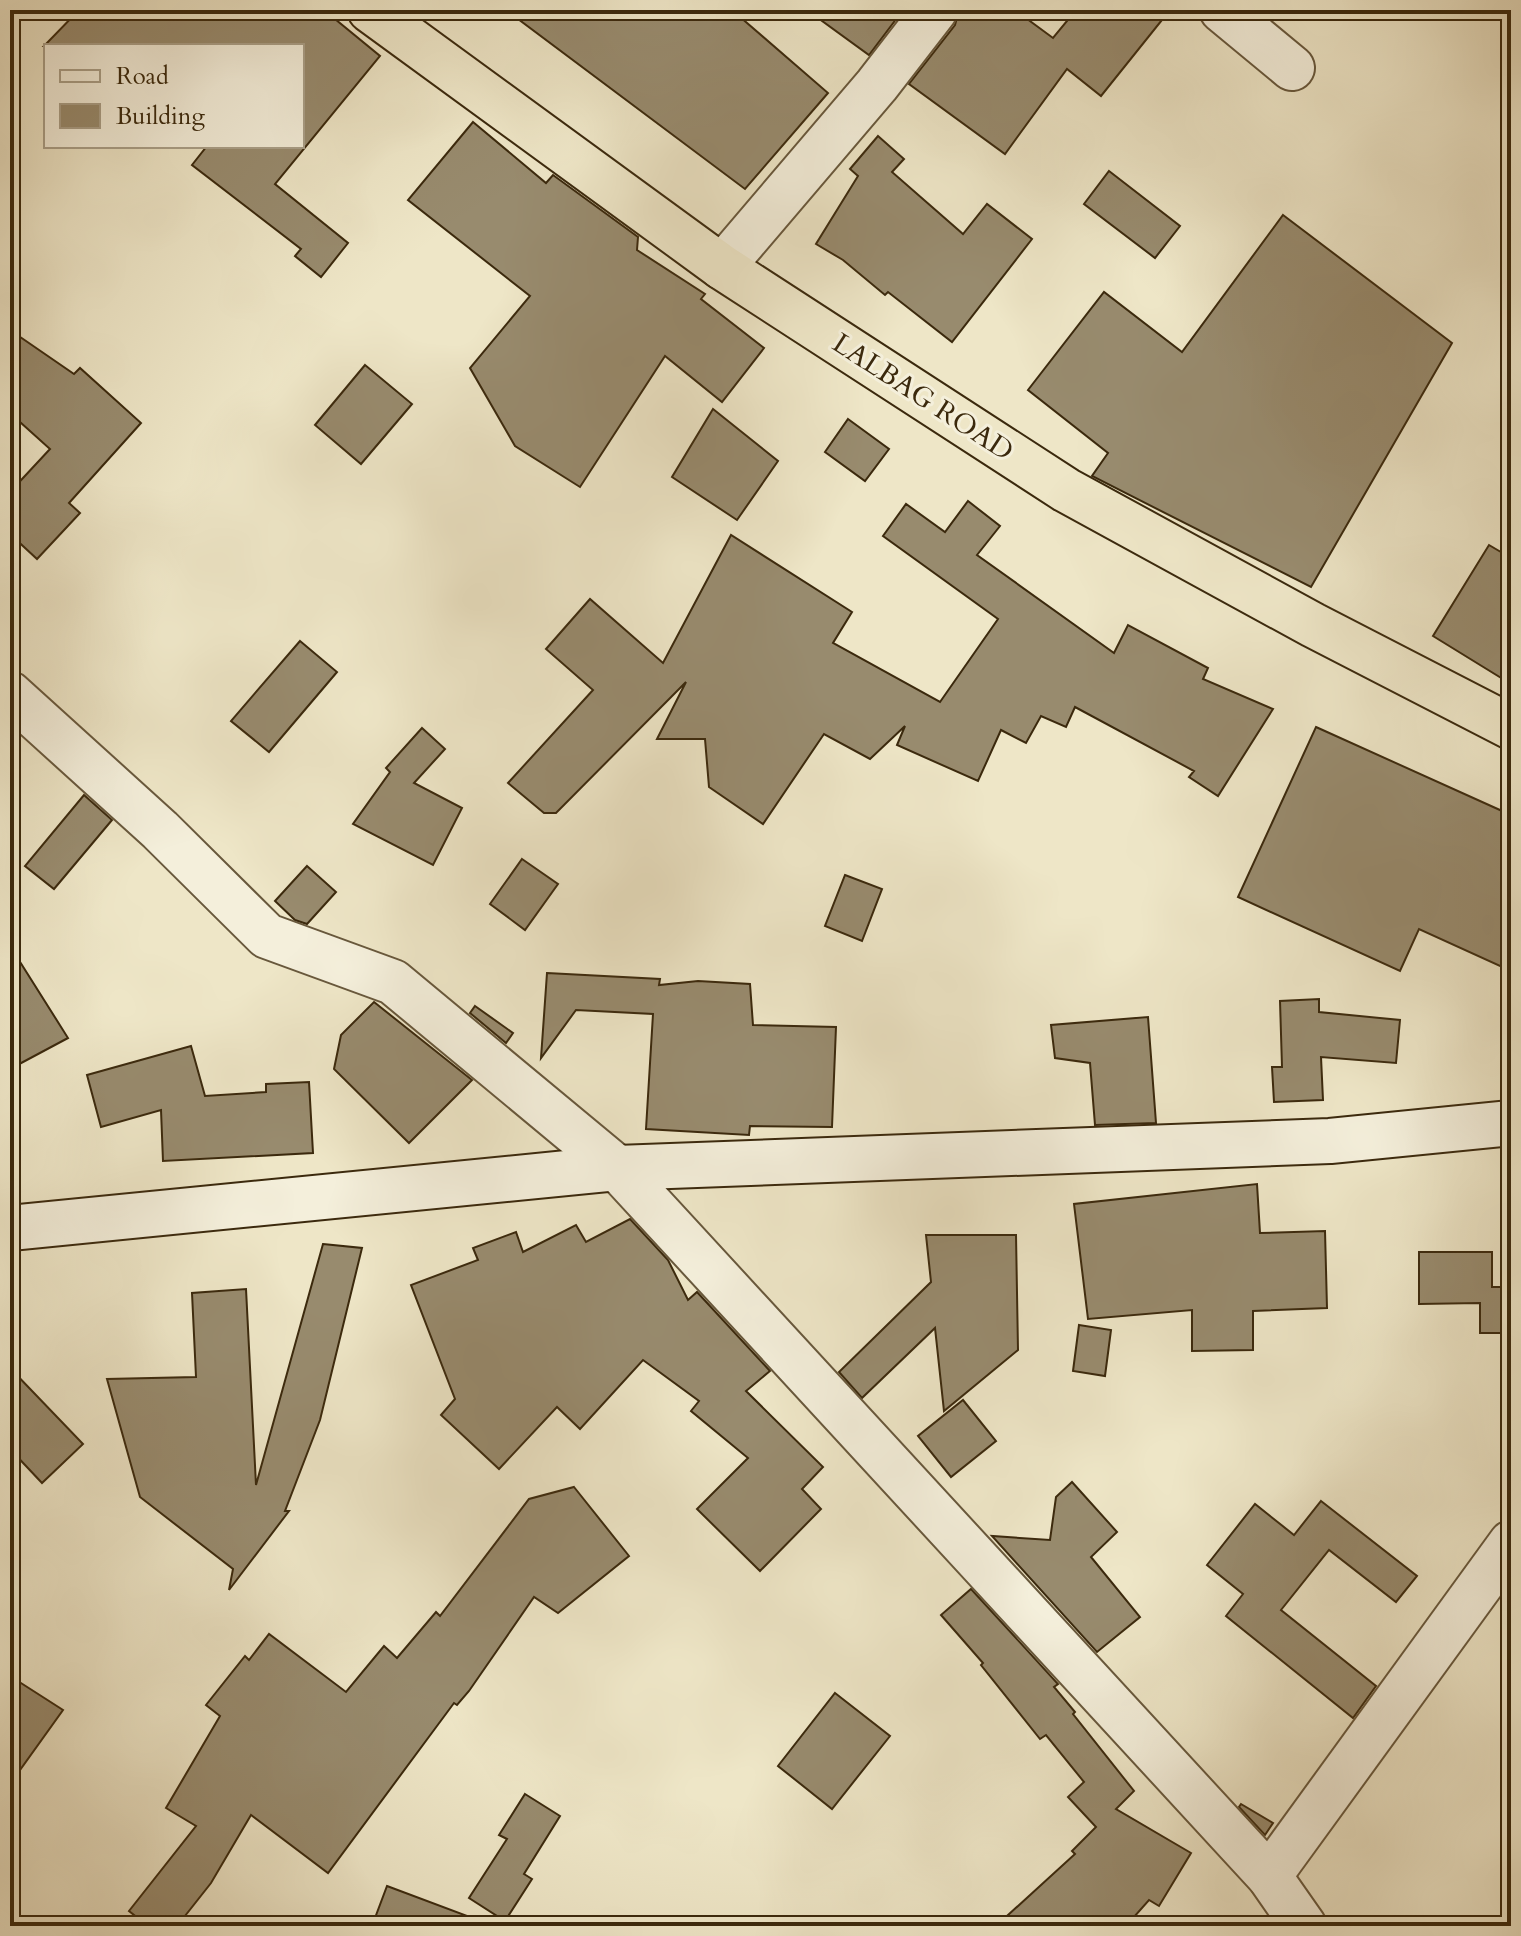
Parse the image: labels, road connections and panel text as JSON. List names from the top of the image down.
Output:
{
  "streets": {
    "highway": ["LALBAG ROAD"]
  },
  "legend": ["Road", "Building"]
}
